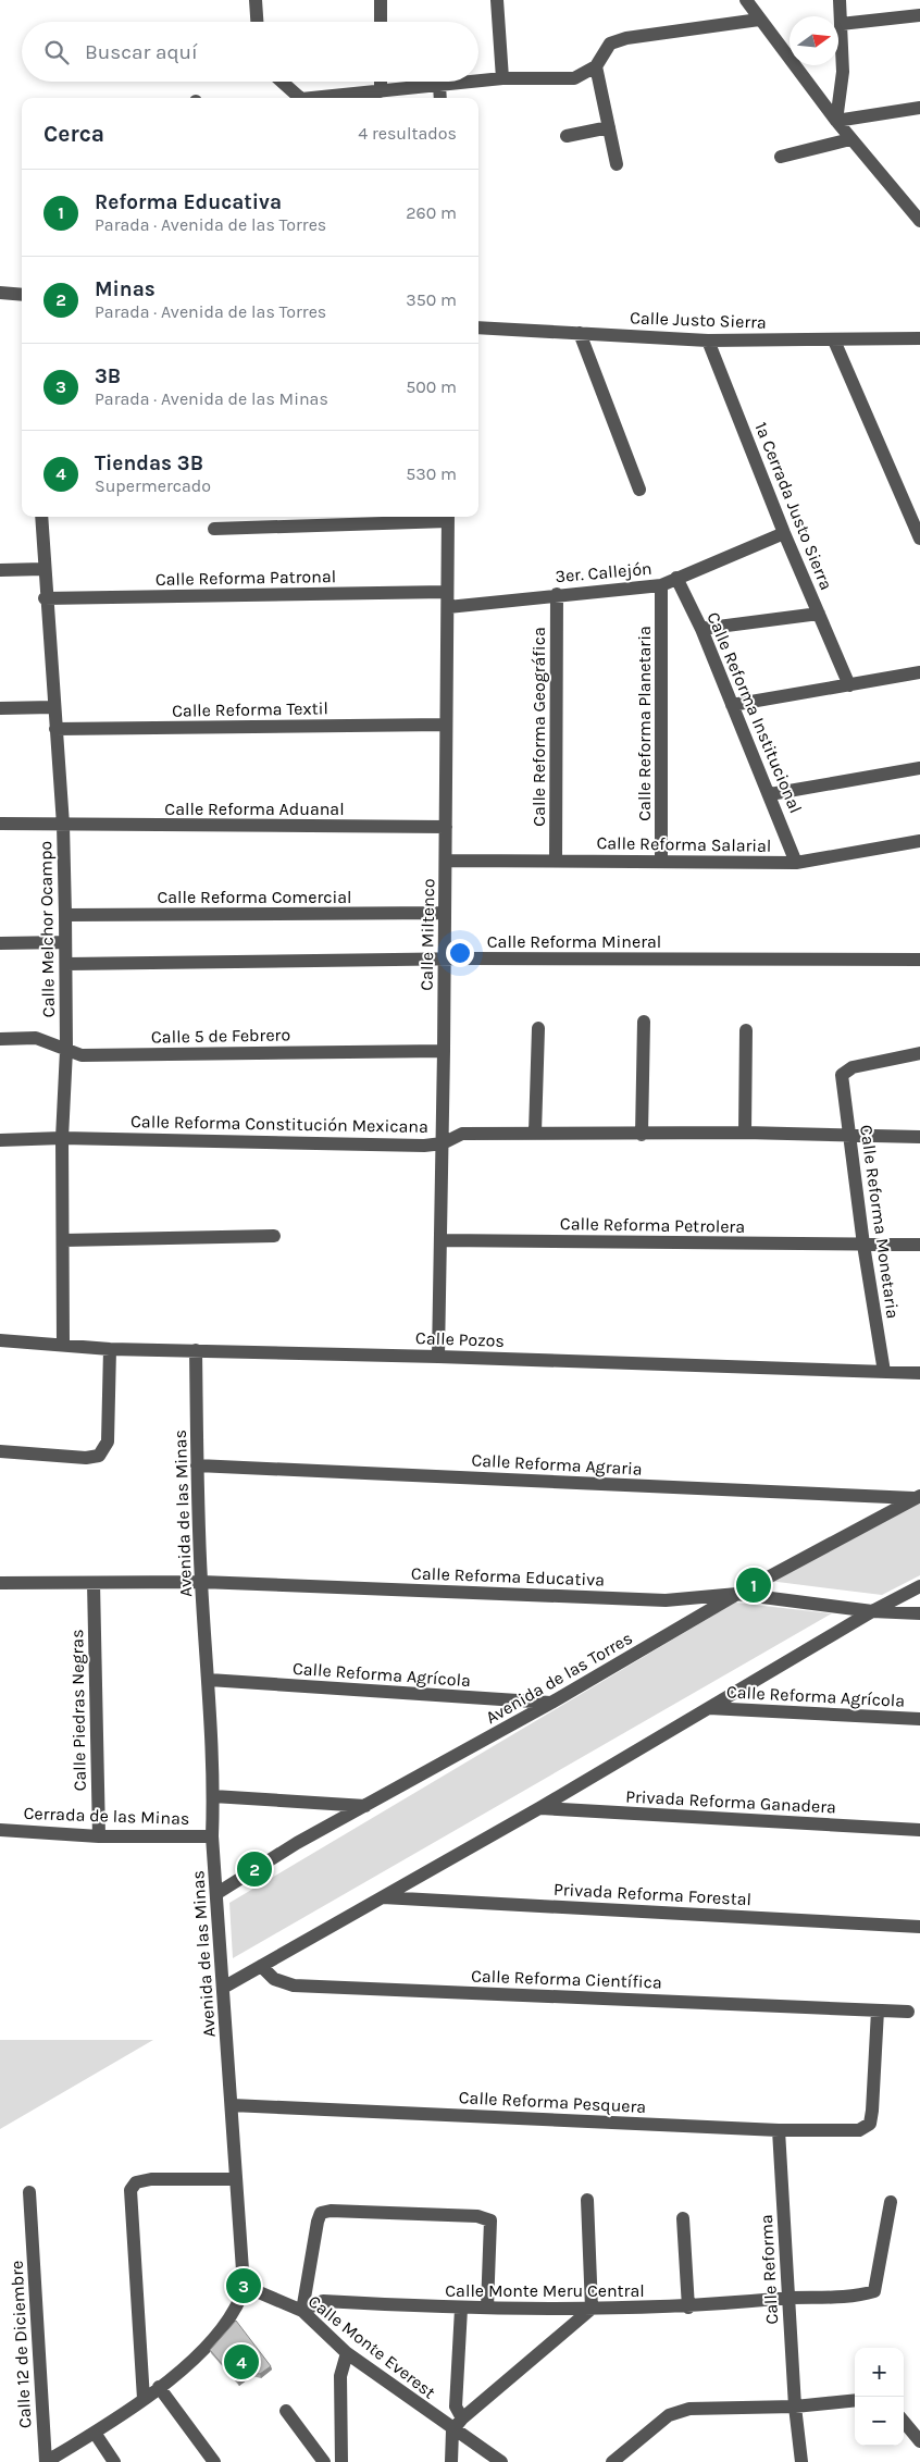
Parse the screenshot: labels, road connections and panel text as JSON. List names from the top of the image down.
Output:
{
  "streets": {
    "street": [
      "Calle Justo Sierra",
      "1ª Cerrada Justo Sierra",
      "3er. Callejón",
      "Calle Reforma Patronal",
      "Calle Reforma Textil",
      "Calle Reforma Institucional",
      "Calle Reforma Planetaria",
      "Calle Reforma Geográfica",
      "Calle Reforma Aduanal",
      "Calle Reforma Salarial",
      "Calle Reforma Comercial",
      "Calle Melchor Ocampo",
      "Calle Miltenco",
      "Calle Reforma Mineral",
      "Calle 5 de Febrero",
      "Calle Reforma Constitución Mexicana",
      "Calle Reforma Monetaria",
      "Calle Reforma Petrolera",
      "Calle Pozos",
      "Calle Reforma Agraria",
      "Avenida de las Minas",
      "Calle Reforma Educativa",
      "Calle Reforma Agrícola",
      "Avenida de las Torres",
      "Calle Piedras Negras",
      "Privada Reforma Ganadera",
      "Cerrada de las Minas",
      "Privada Reforma Forestal",
      "Calle Reforma Científica",
      "Calle Reforma Pesquera",
      "Calle Reforma",
      "Calle Monte Meru Central",
      "Calle 12 de Diciembre",
      "Calle Monte Everest"
    ]
  },
  "crossings": [
    ["Calle Justo Sierra", "1ª Cerrada Justo Sierra"],
    ["1ª Cerrada Justo Sierra", "3er. Callejón"],
    ["3er. Callejón", "Calle Reforma Institucional"],
    ["3er. Callejón", "Calle Reforma Planetaria"],
    ["3er. Callejón", "Calle Reforma Geográfica"],
    ["3er. Callejón", "Calle Miltenco"],
    ["Calle Reforma Patronal", "Calle Melchor Ocampo"],
    ["Calle Reforma Patronal", "Calle Miltenco"],
    ["Calle Reforma Textil", "Calle Melchor Ocampo"],
    ["Calle Reforma Textil", "Calle Miltenco"],
    ["Calle Reforma Institucional", "Calle Reforma Salarial"],
    ["Calle Reforma Planetaria", "Calle Reforma Salarial"],
    ["Calle Reforma Geográfica", "Calle Reforma Salarial"],
    ["Calle Reforma Aduanal", "Calle Melchor Ocampo"],
    ["Calle Reforma Aduanal", "Calle Miltenco"],
    ["Calle Reforma Salarial", "Calle Miltenco"],
    ["Calle Reforma Comercial", "Calle Melchor Ocampo"],
    ["Calle Reforma Comercial", "Calle Miltenco"],
    ["Calle Melchor Ocampo", "Calle Reforma Mineral"],
    ["Calle Melchor Ocampo", "Calle 5 de Febrero"],
    ["Calle Melchor Ocampo", "Calle Reforma Constitución Mexicana"],
    ["Calle Melchor Ocampo", "Calle Pozos"],
    ["Calle Miltenco", "Calle Reforma Mineral"],
    ["Calle Miltenco", "Calle 5 de Febrero"],
    ["Calle Miltenco", "Calle Reforma Constitución Mexicana"],
    ["Calle Miltenco", "Calle Reforma Petrolera"],
    ["Calle Miltenco", "Calle Pozos"],
    ["Calle Reforma Constitución Mexicana", "Calle Reforma Monetaria"],
    ["Calle Reforma Monetaria", "Calle Reforma Petrolera"],
    ["Calle Reforma Monetaria", "Calle Pozos"],
    ["Calle Pozos", "Avenida de las Minas"],
    ["Calle Reforma Agraria", "Avenida de las Minas"],
    ["Calle Reforma Agraria", "Avenida de las Torres"],
    ["Avenida de las Minas", "Calle Reforma Educativa"],
    ["Avenida de las Minas", "Calle Reforma Agrícola"],
    ["Avenida de las Minas", "Avenida de las Torres"],
    ["Avenida de las Minas", "Cerrada de las Minas"],
    ["Avenida de las Minas", "Calle Reforma Pesquera"],
    ["Avenida de las Minas", "Calle 12 de Diciembre"],
    ["Avenida de las Minas", "Calle Monte Everest"],
    ["Calle Reforma Educativa", "Avenida de las Torres"],
    ["Calle Reforma Educativa", "Calle Piedras Negras"],
    ["Calle Reforma Agrícola", "Avenida de las Torres"],
    ["Calle Piedras Negras", "Cerrada de las Minas"],
    ["Calle Reforma Científica", "Calle Reforma Pesquera"],
    ["Calle Reforma Pesquera", "Calle Reforma"],
    ["Calle Reforma", "Calle Monte Meru Central"],
    ["Calle Monte Meru Central", "Calle Monte Everest"]
  ],
  "north": "right",
  "page": {
    "search": "Buscar aquí",
    "heading": ["Cerca", "4 resultados"],
    "list": [
      {
        "mark": "1",
        "name": "Reforma Educativa",
        "note": "Parada · Avenida de las Torres",
        "value": "260 m"
      },
      {
        "mark": "2",
        "name": "Minas",
        "note": "Parada · Avenida de las Torres",
        "value": "350 m"
      },
      {
        "mark": "3",
        "name": "3B",
        "note": "Parada · Avenida de las Minas",
        "value": "500 m"
      },
      {
        "mark": "4",
        "name": "Tiendas 3B",
        "note": "Supermercado",
        "value": "530 m"
      }
    ],
    "pins": [
      "1",
      "2",
      "3",
      "4"
    ],
    "map_buttons": ["+", "−"]
  }
}
